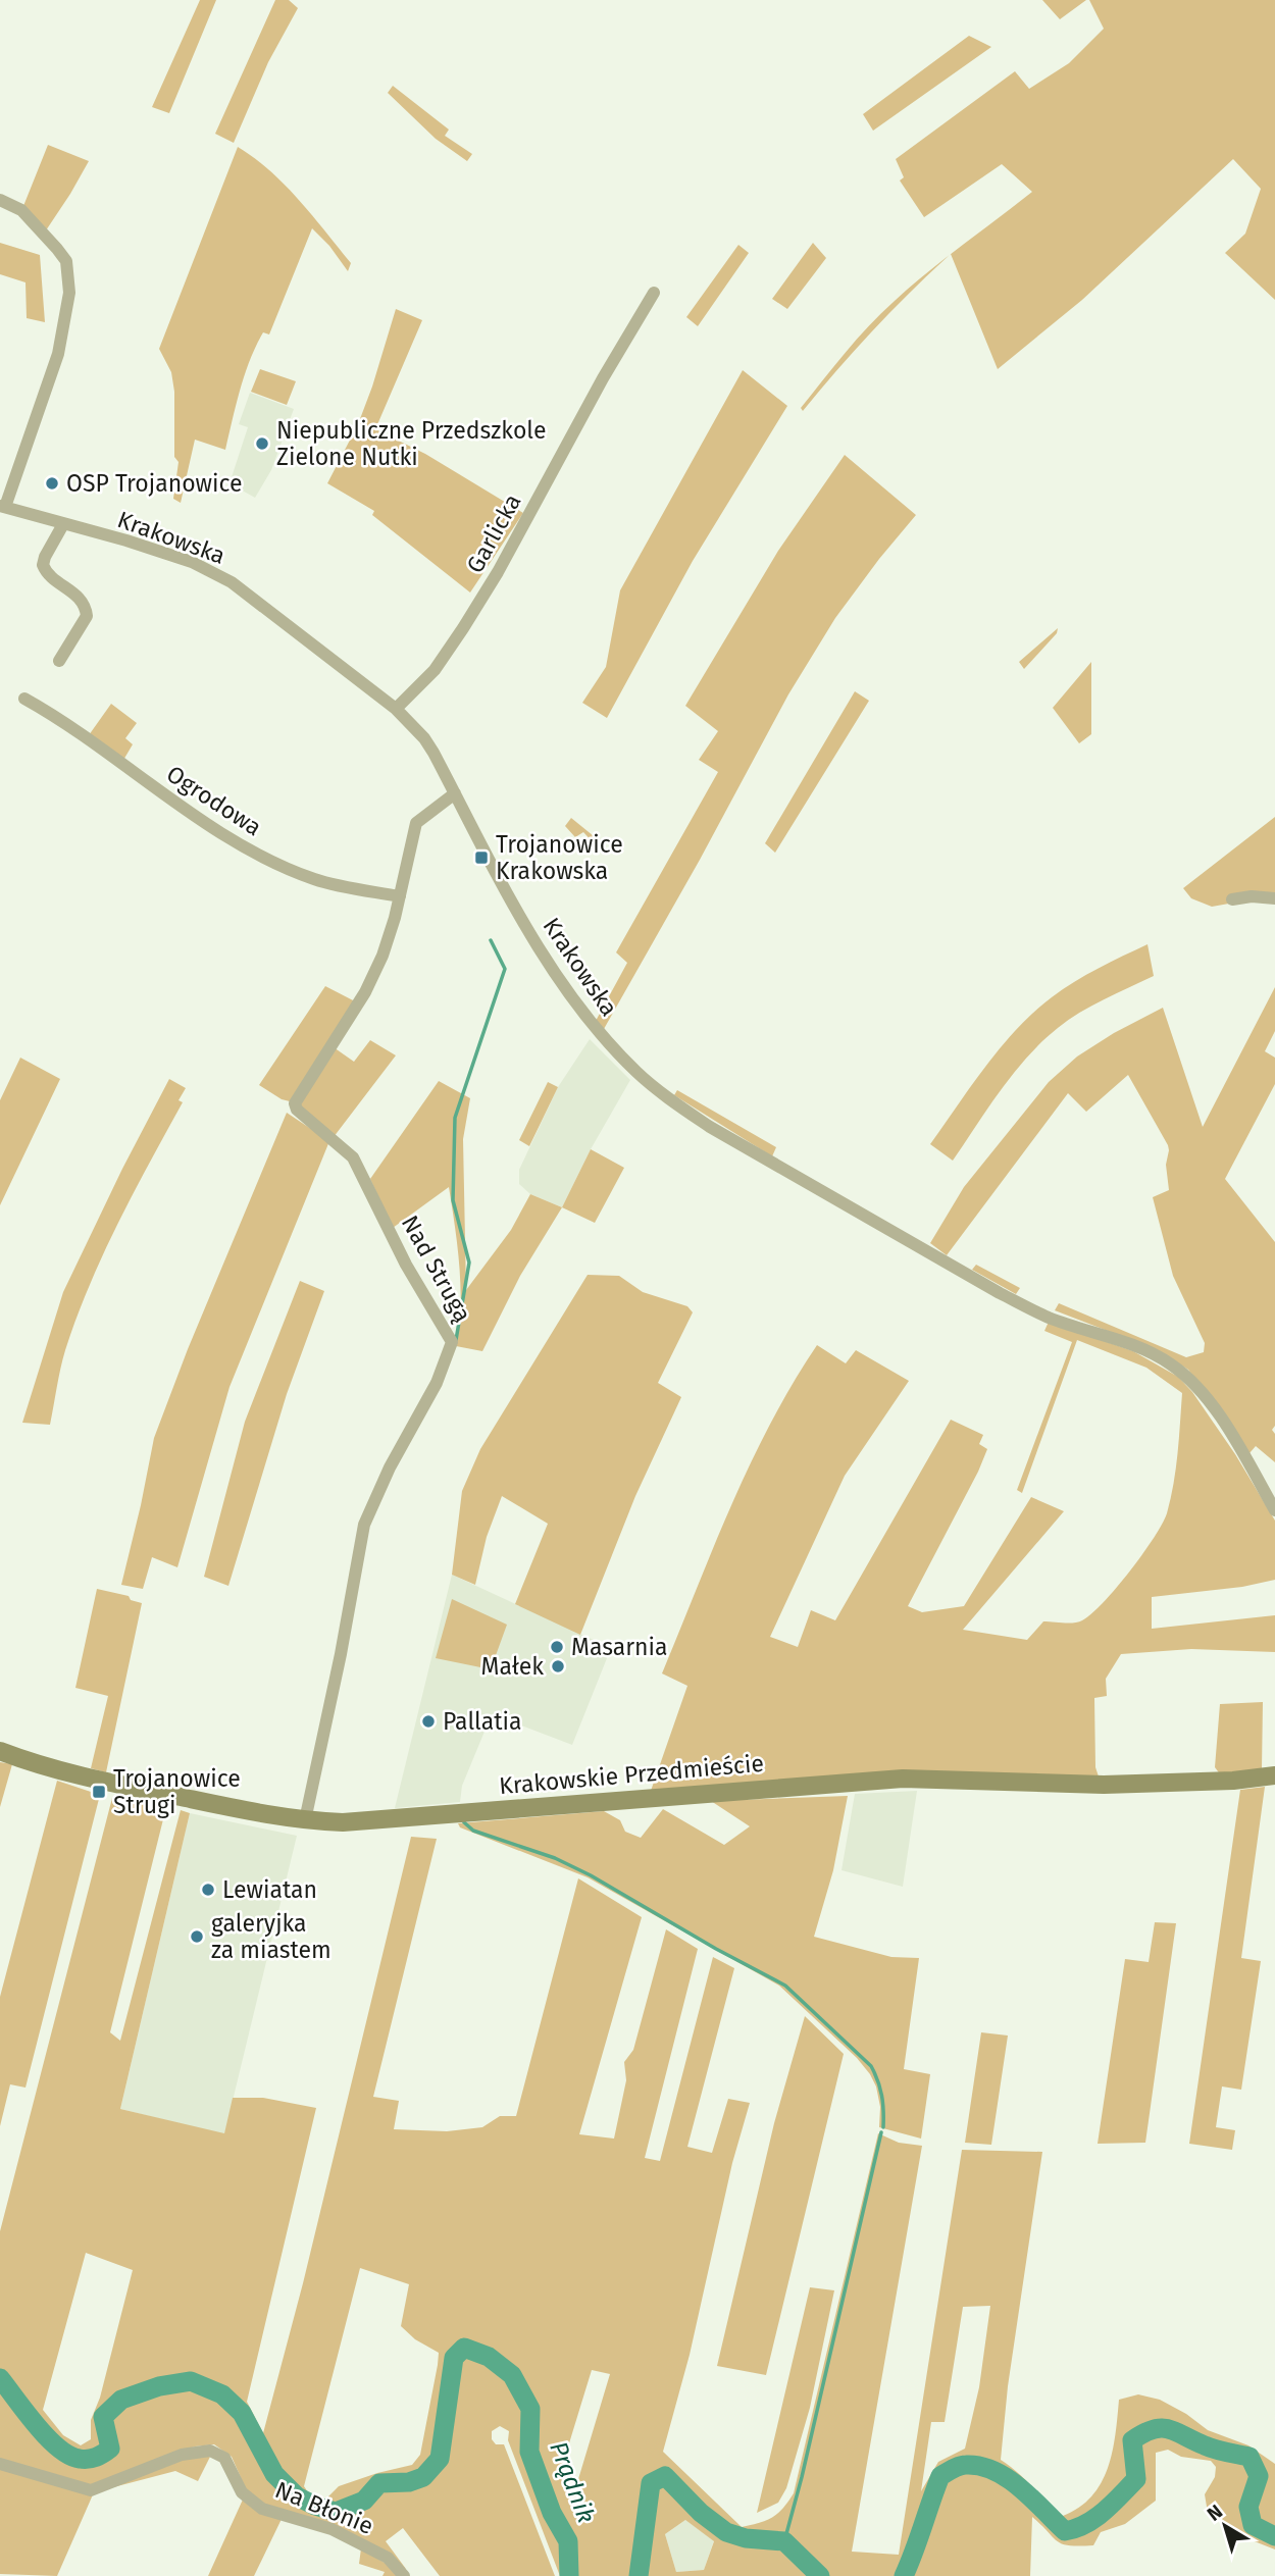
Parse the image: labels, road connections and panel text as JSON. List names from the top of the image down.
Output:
{
  "streets": {
    "main road": ["Krakowskie Przedmieście"],
    "street": [
      "Garlicka",
      "Krakowska",
      "Ogrodowa",
      "Nad Strugą",
      "Na Błonie"
    ]
  },
  "crossings": [
    ["Garlicka", "Krakowska"],
    ["Krakowska", "Nad Strugą"],
    ["Ogrodowa", "Nad Strugą"],
    ["Nad Strugą", "Krakowskie Przedmieście"]
  ],
  "water": ["Prądnik"],
  "places": {
    "other": [
      "Niepubliczne Przedszkole Zielone Nutki",
      "OSP Trojanowice",
      "Masarnia",
      "Małek",
      "Pallatia",
      "Lewiatan",
      "galeryjka za miastem"
    ],
    "transit": ["Trojanowice Krakowska", "Trojanowice Strugi"]
  },
  "north": "top left"
}
